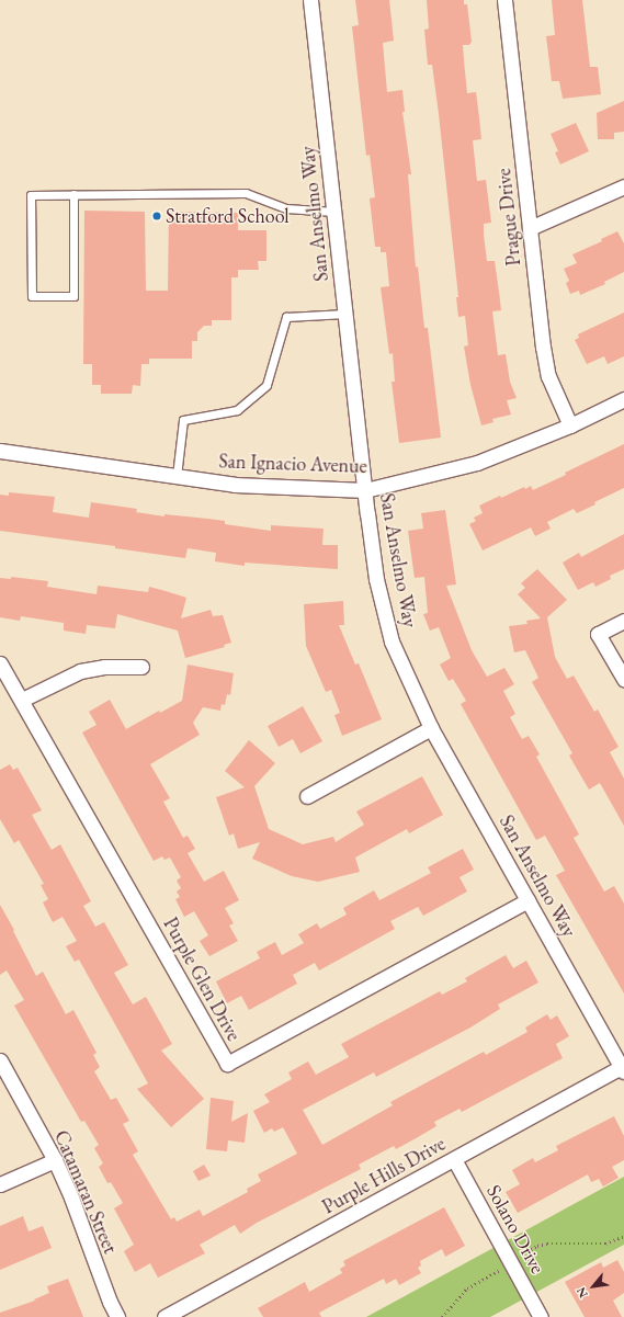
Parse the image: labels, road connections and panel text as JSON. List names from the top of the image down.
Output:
{
  "streets": {
    "street": [
      "San Anselmo Way",
      "Prague Drive",
      "San Ignacio Avenue",
      "Purple Glen Drive",
      "Purple Hills Drive",
      "Catamaran Street",
      "Solano Drive"
    ]
  },
  "crossings": [
    ["San Anselmo Way", "San Ignacio Avenue"],
    ["San Anselmo Way", "Purple Glen Drive"],
    ["San Anselmo Way", "Purple Hills Drive"],
    ["Prague Drive", "San Ignacio Avenue"],
    ["Purple Hills Drive", "Solano Drive"]
  ],
  "places": ["Stratford School"],
  "north": "bottom left"
}
